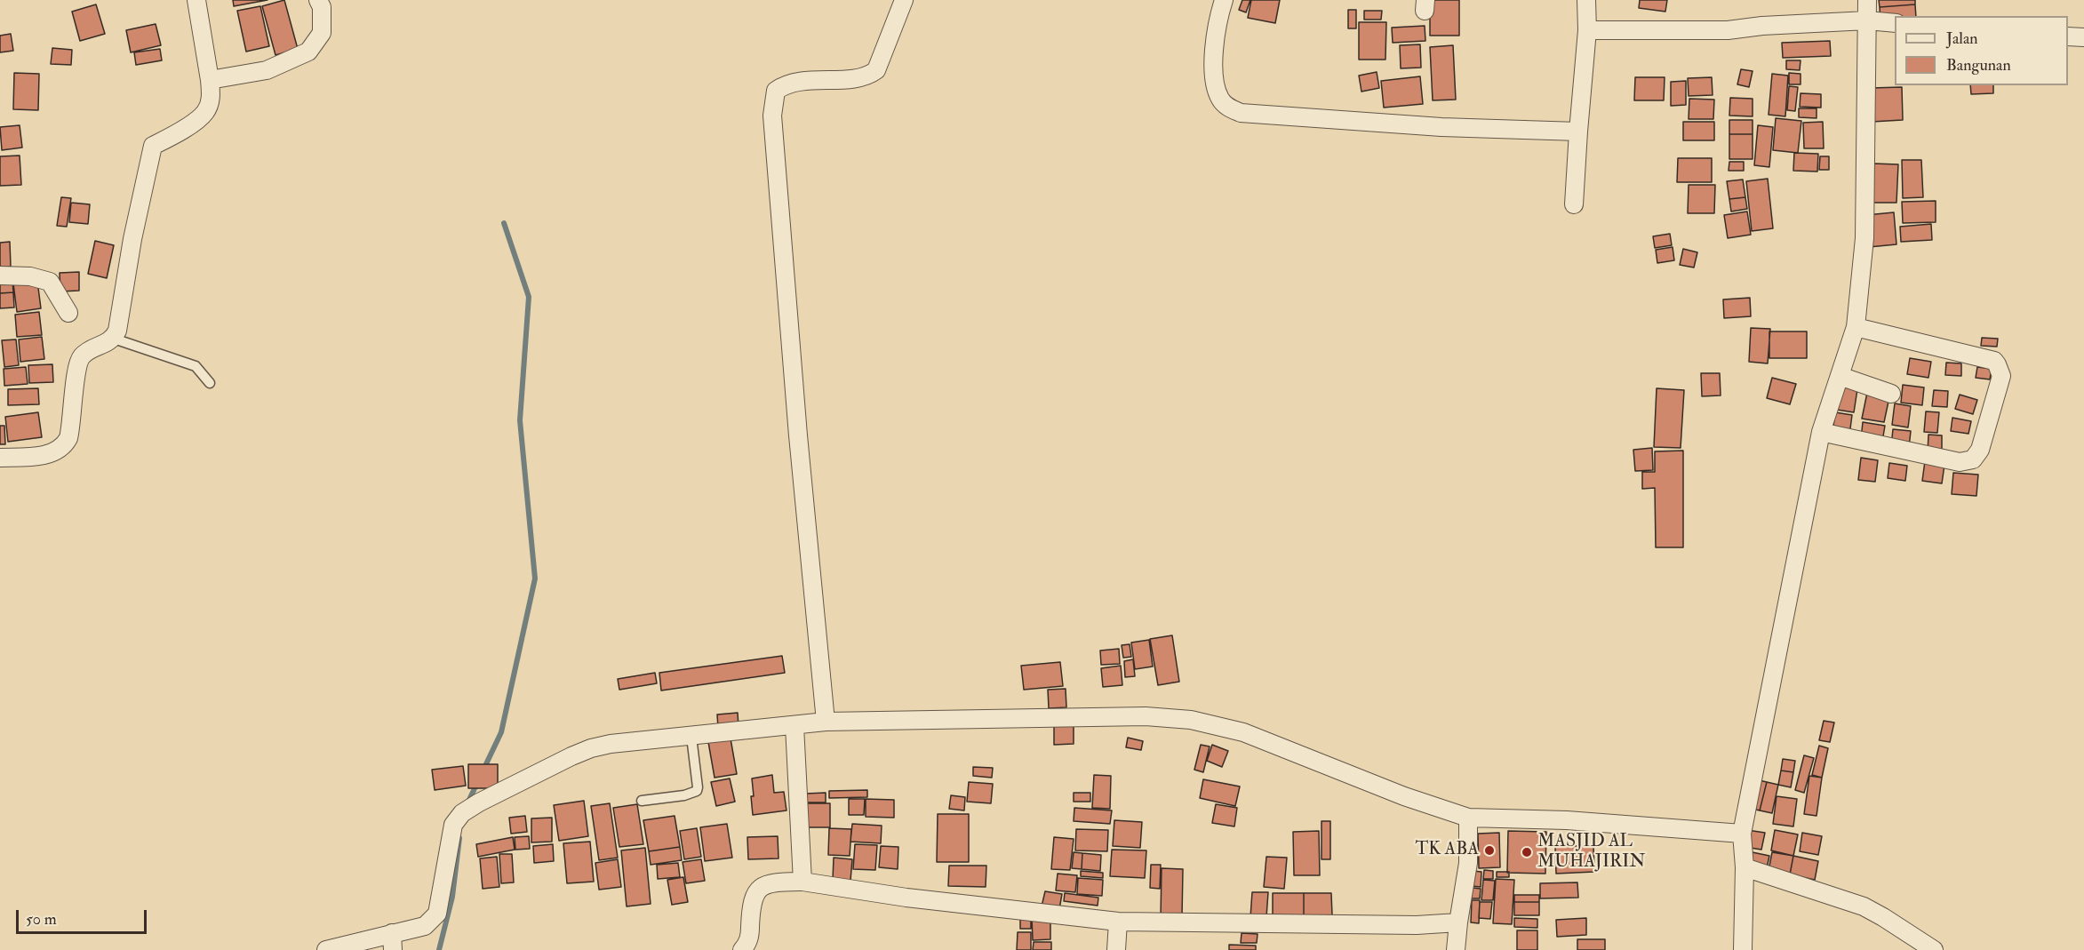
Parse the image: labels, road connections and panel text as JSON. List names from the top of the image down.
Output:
{
  "places": ["TK ABA", "MASJID AL MUHAJIRIN"],
  "legend": ["Jalan", "Bangunan"],
  "scale_bar": "50 m"
}
